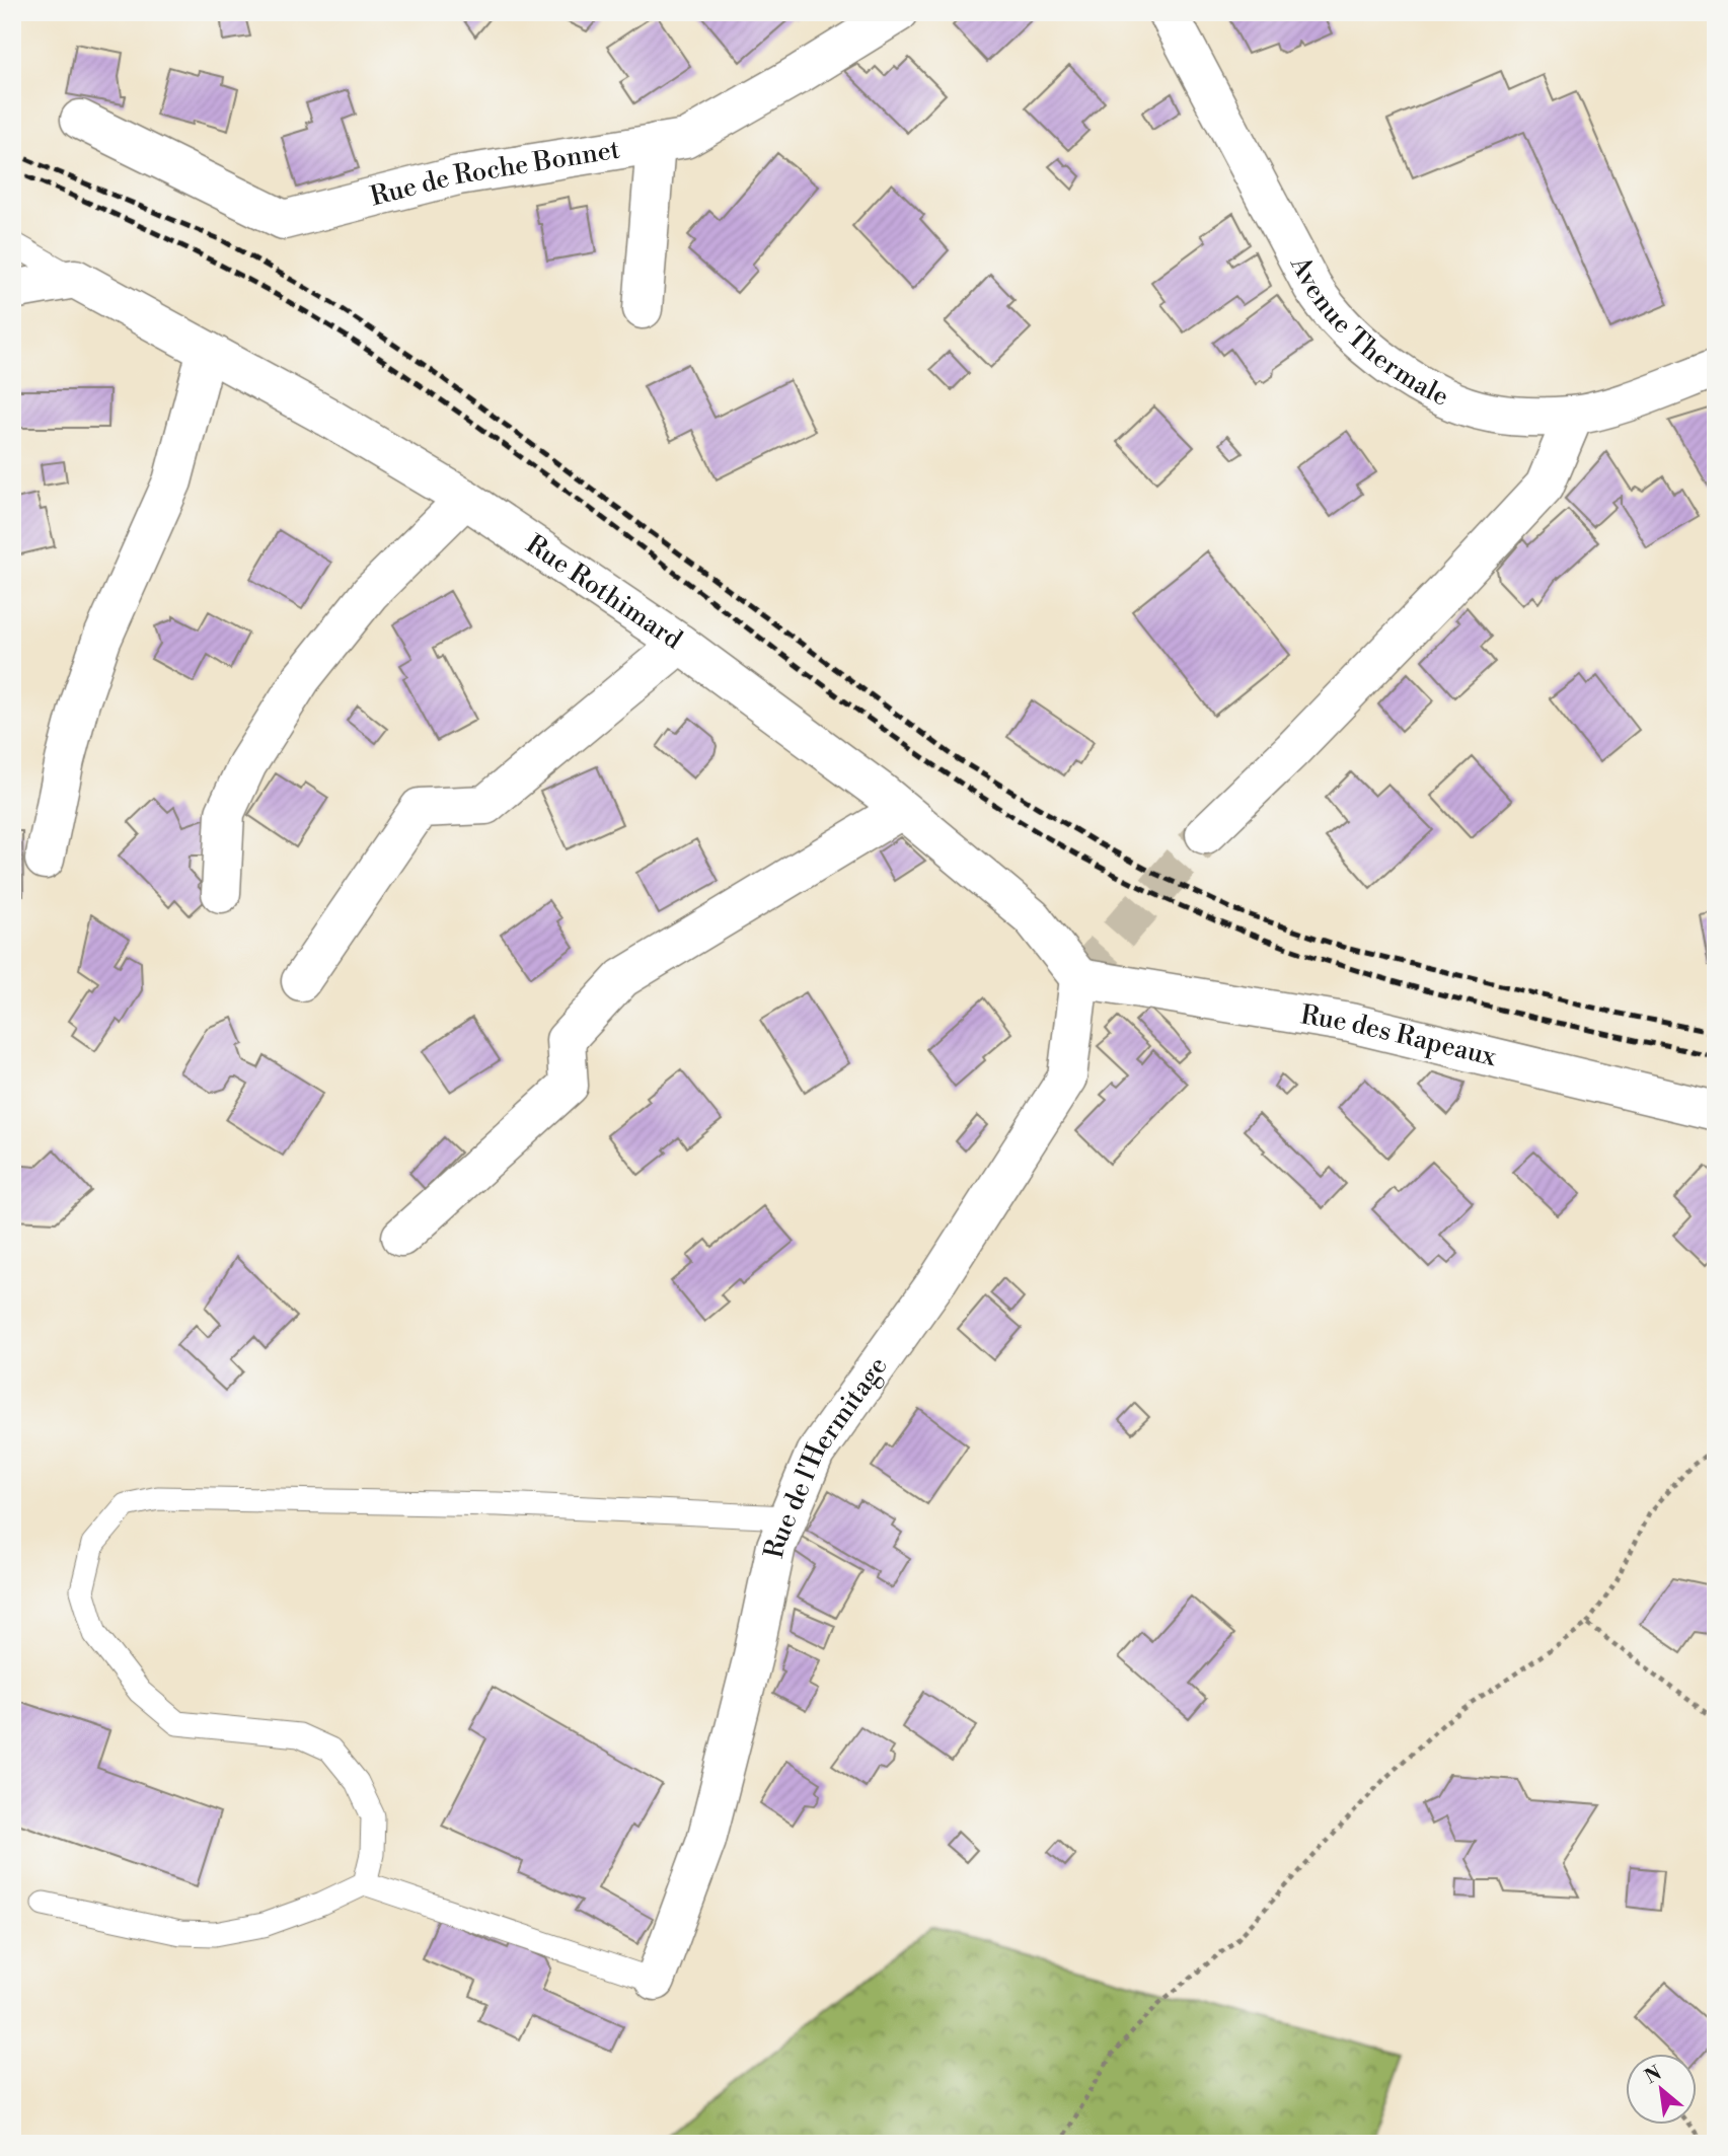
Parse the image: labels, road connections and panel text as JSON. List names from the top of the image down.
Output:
{
  "streets": {
    "street": [
      "Rue de Roche Bonnet",
      "Avenue Thermale",
      "Rue Rothimard",
      "Rue des Rapeaux",
      "Rue de l'Hermitage"
    ]
  },
  "crossings": [
    ["Rue Rothimard", "Rue des Rapeaux"],
    ["Rue Rothimard", "Rue de l'Hermitage"],
    ["Rue des Rapeaux", "Rue de l'Hermitage"]
  ],
  "north": "top left"
}
